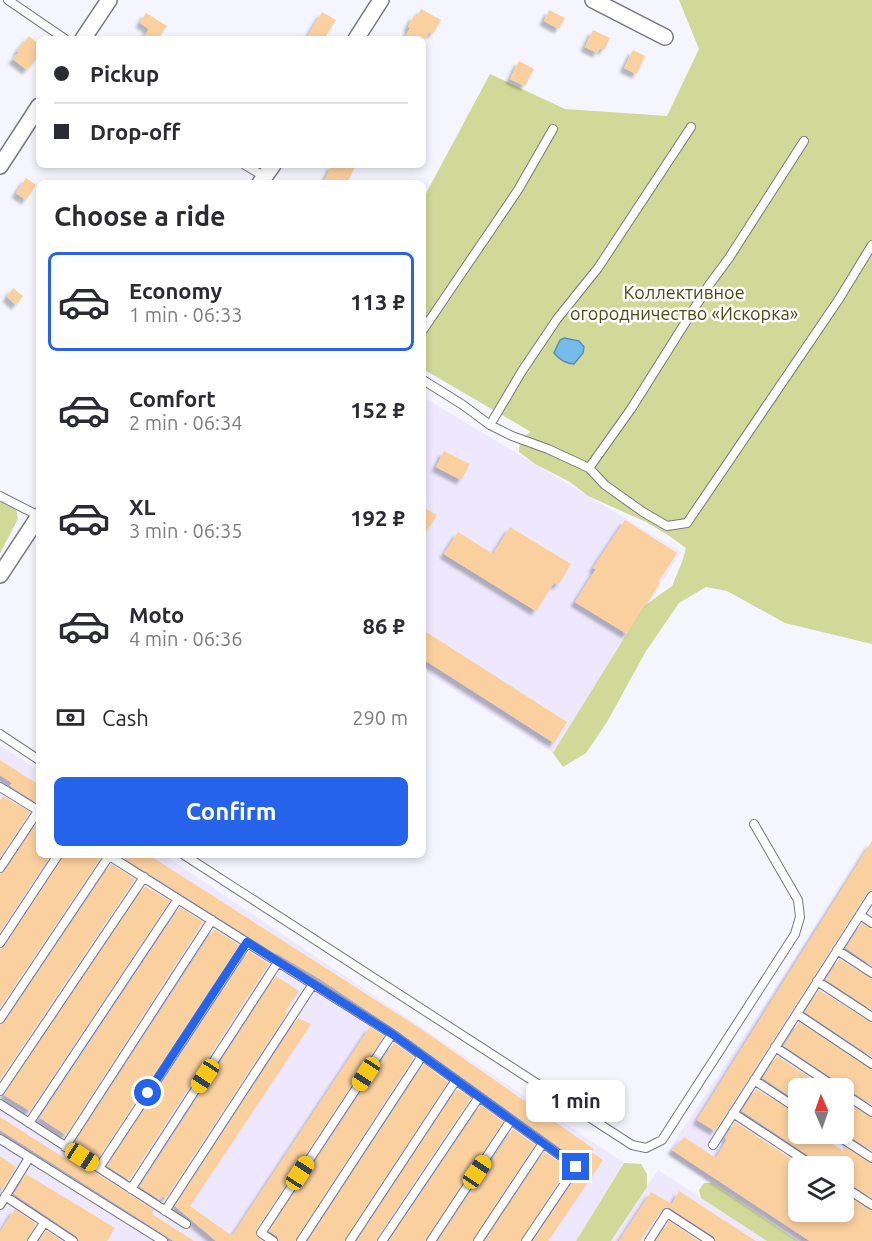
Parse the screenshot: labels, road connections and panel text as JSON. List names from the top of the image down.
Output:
{
  "parks": ["Коллективное огородничество «Искорка»"],
  "north": "top",
  "page": {
    "banner": ["Pickup", "Drop-off"],
    "heading": "Choose a ride",
    "list": [
      {
        "name": "Economy",
        "note": "1 min · 06:33",
        "value": "113 ₽"
      },
      {
        "name": "Comfort",
        "note": "2 min · 06:34",
        "value": "152 ₽"
      },
      {
        "name": "XL",
        "note": "3 min · 06:35",
        "value": "192 ₽"
      },
      {
        "name": "Moto",
        "note": "4 min · 06:36",
        "value": "86 ₽"
      }
    ],
    "pay": ["Cash", "290 m"],
    "buttons": "Confirm",
    "bubble": "1 min"
  }
}
